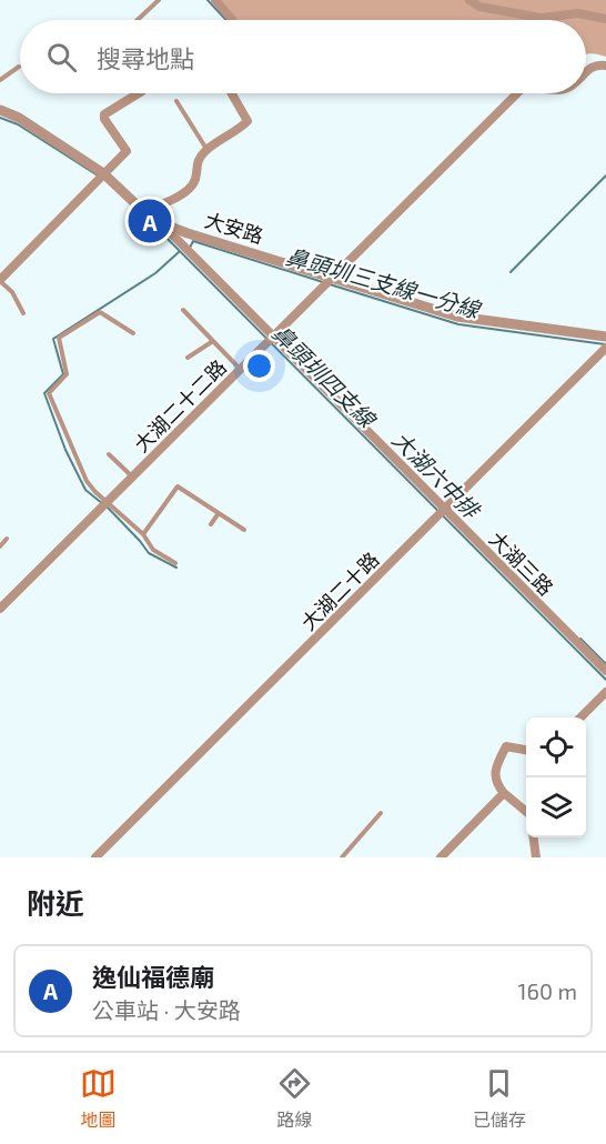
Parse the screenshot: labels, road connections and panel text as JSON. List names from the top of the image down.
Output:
{
  "streets": {
    "street": [
      "大安路",
      "大湖二十二路",
      "大湖三路",
      "大湖二十路"
    ]
  },
  "crossings": [
    ["大安路", "大湖二十二路"],
    ["大安路", "大湖三路"],
    ["大湖二十二路", "大湖三路"],
    ["大湖三路", "大湖二十路"]
  ],
  "water": ["鼻頭圳三支線一分線", "鼻頭圳四支線", "大湖六中排"],
  "page": {
    "search": "搜尋地點",
    "pins": "A",
    "heading": "附近",
    "list": [
      {
        "mark": "A",
        "name": "逸仙福德廟",
        "note": "公車站 · 大安路",
        "value": "160 m"
      }
    ],
    "nav": ["地圖", "路線", "已儲存"]
  }
}
